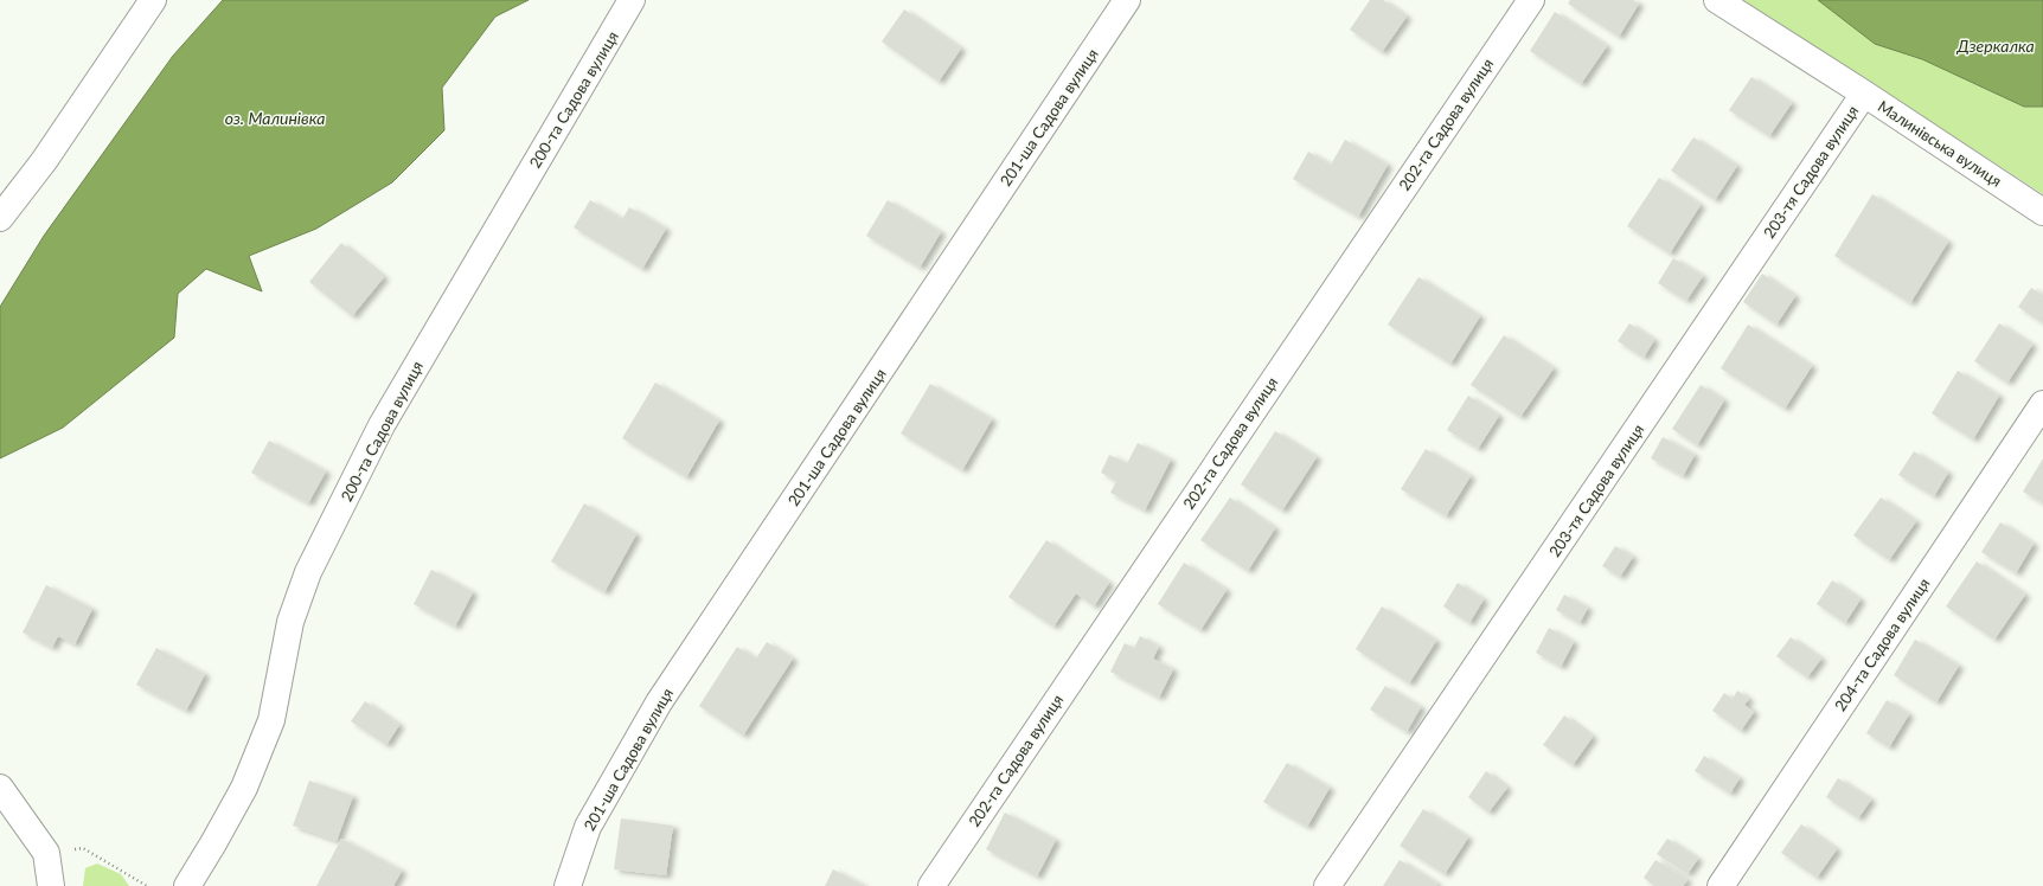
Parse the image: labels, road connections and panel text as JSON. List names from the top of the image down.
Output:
{
  "streets": {
    "street": [
      "200-та Садова вулиця",
      "201-ша Садова вулиця",
      "202-га Садова вулиця",
      "Малинівська вулиця",
      "203-тя Садова вулиця",
      "204-та Садова вулиця"
    ]
  },
  "crossings": [
    ["Малинівська вулиця", "203-тя Садова вулиця"]
  ],
  "water": ["Дзеркалка", "оз. Малинівка"]
}
